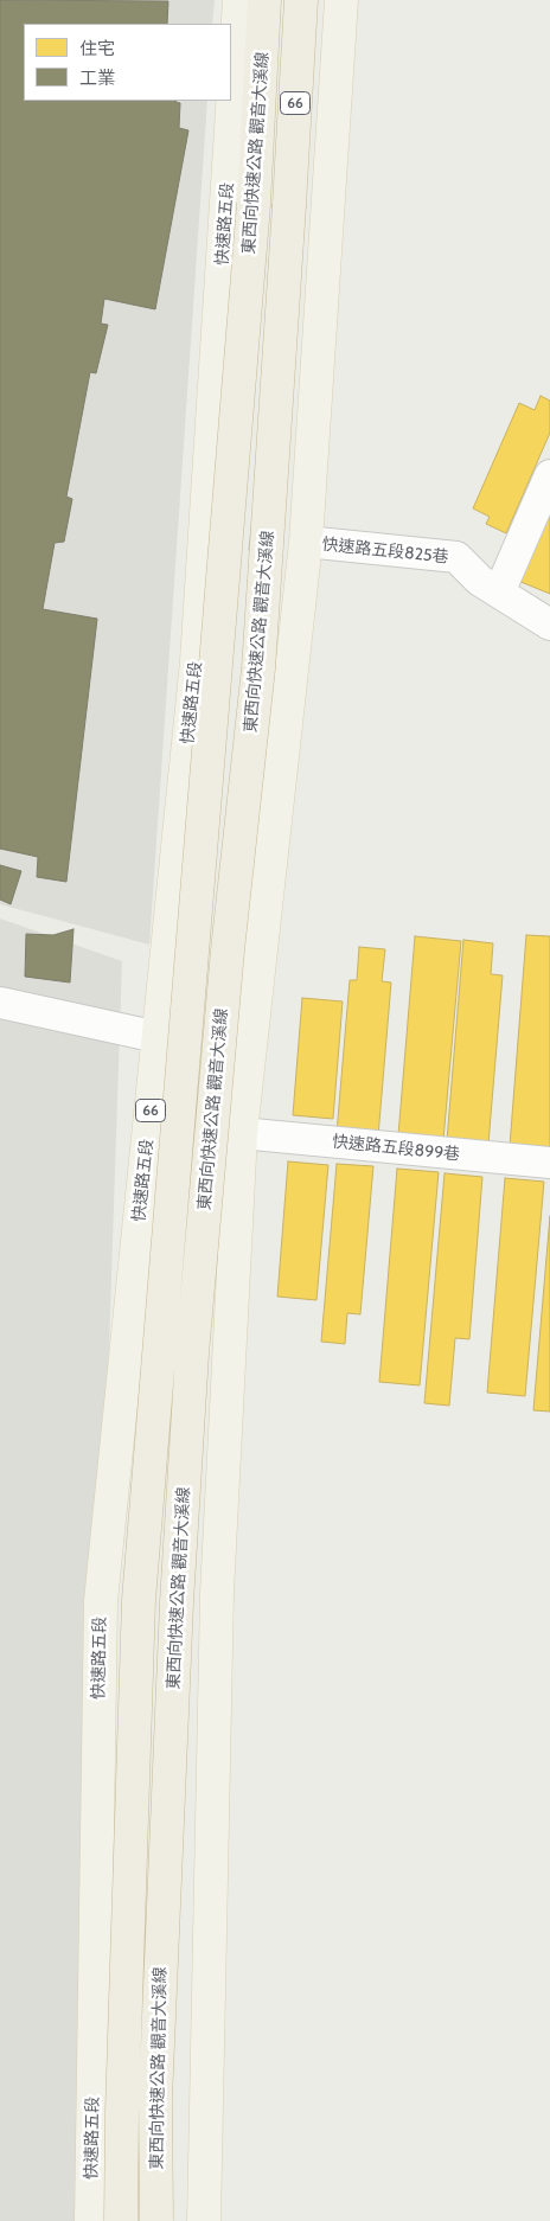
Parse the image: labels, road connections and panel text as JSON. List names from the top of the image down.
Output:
{
  "streets": {
    "highway": ["66", "東西向快速公路 觀音大溪線"],
    "main road": ["快速路五段"],
    "street": ["快速路五段825巷", "快速路五段899巷"]
  },
  "crossings": [
    ["66", "快速路五段825巷"],
    ["66", "快速路五段899巷"]
  ],
  "legend": ["住宅", "工業"]
}
